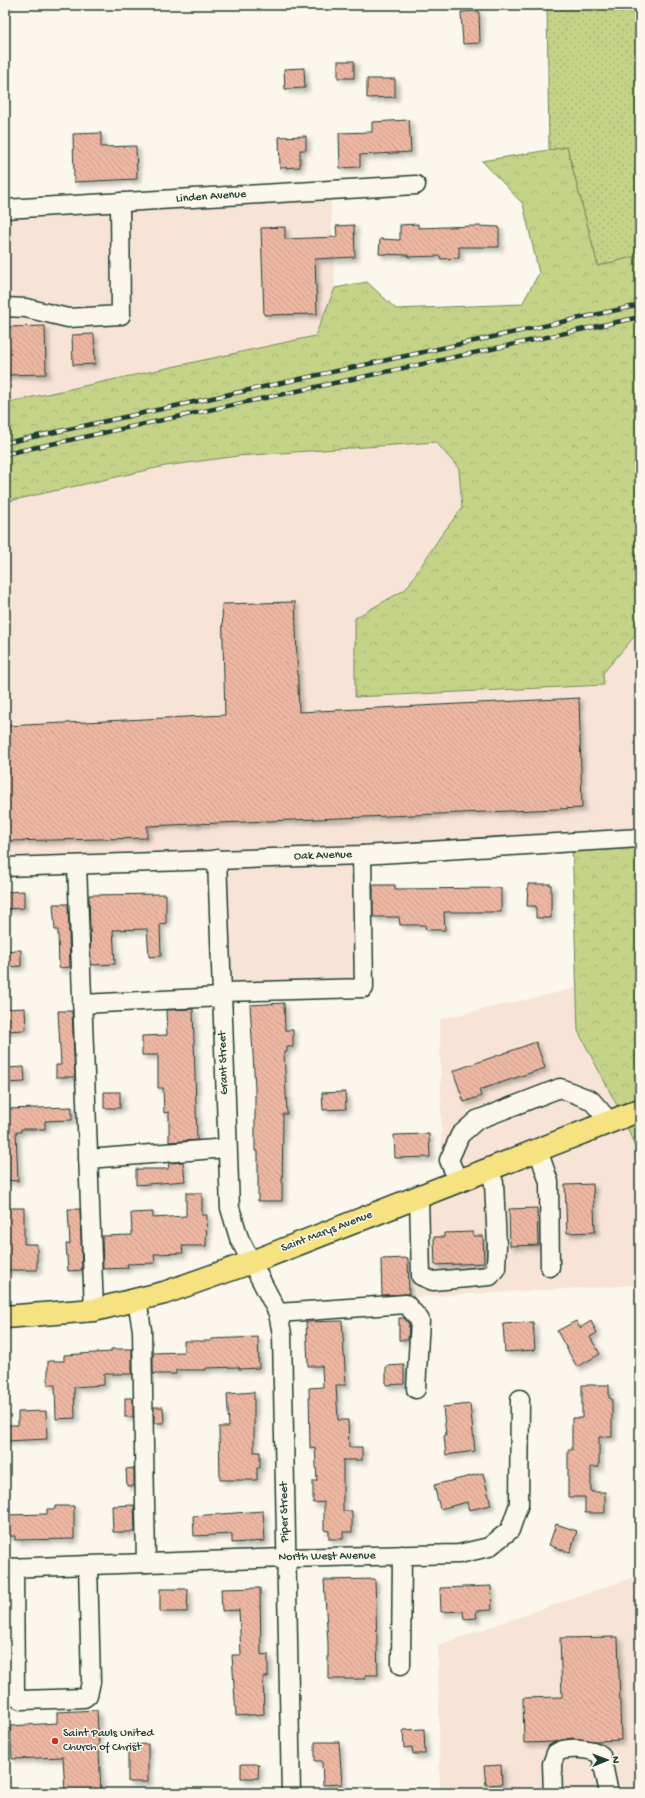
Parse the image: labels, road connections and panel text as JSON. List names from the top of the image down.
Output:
{
  "streets": {
    "main road": ["Saint Marys Avenue"],
    "street": [
      "Linden Avenue",
      "Oak Avenue",
      "Grant Street",
      "Piper Street",
      "North West Avenue"
    ]
  },
  "crossings": [
    ["Oak Avenue", "Grant Street"],
    ["Grant Street", "Saint Marys Avenue"],
    ["Grant Street", "Piper Street"],
    ["Saint Marys Avenue", "Piper Street"],
    ["Piper Street", "North West Avenue"]
  ],
  "places": ["Saint Pauls United Church of Christ"],
  "north": "right"
}
